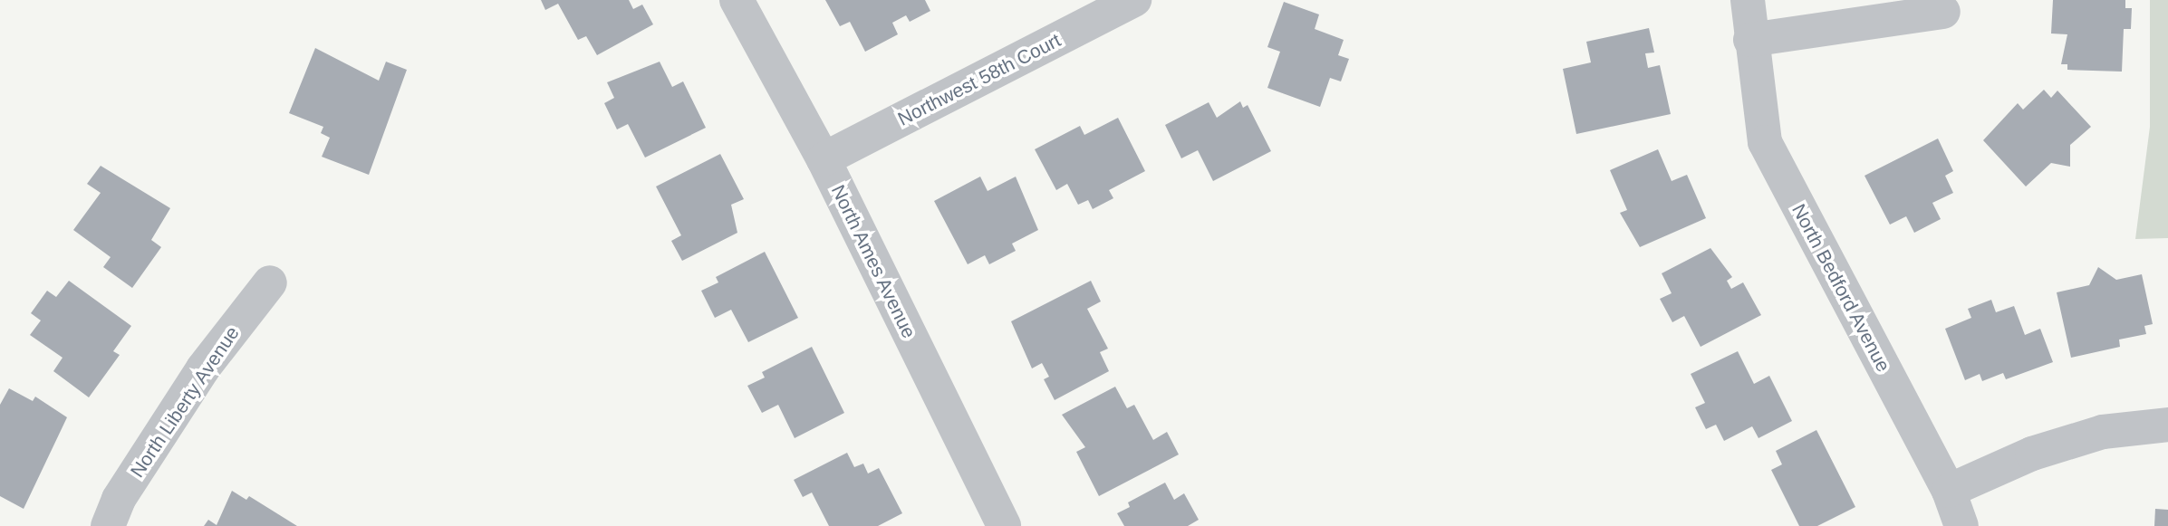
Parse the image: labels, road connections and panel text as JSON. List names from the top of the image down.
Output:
{
  "streets": {
    "street": [
      "Northwest 58th Court",
      "North Ames Avenue",
      "North Bedford Avenue",
      "North Liberty Avenue"
    ]
  },
  "crossings": [
    ["Northwest 58th Court", "North Ames Avenue"]
  ]
}
